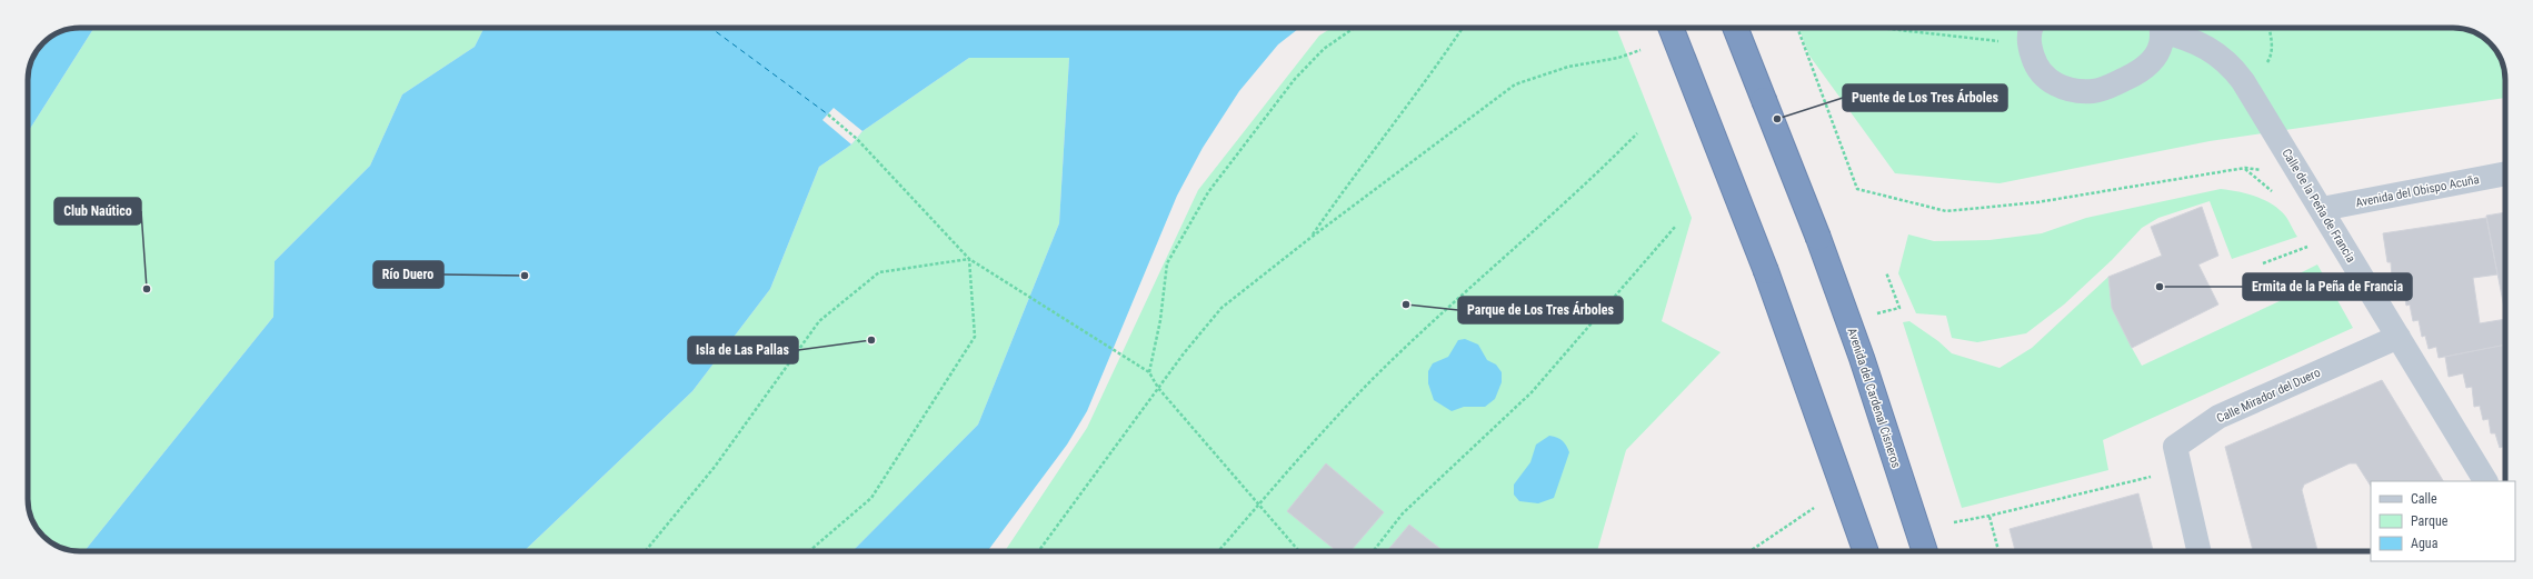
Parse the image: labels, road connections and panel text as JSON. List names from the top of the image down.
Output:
{
  "streets": {
    "highway": ["Avenida del Cardenal Cisneros"],
    "street": ["Avenida del Obispo Acuña", "Calle de la Peña de Francia", "Calle Mirador del Duero"]
  },
  "crossings": [
    ["Avenida del Obispo Acuña", "Calle de la Peña de Francia"],
    ["Calle de la Peña de Francia", "Calle Mirador del Duero"]
  ],
  "places": [
    "Puente de Los Tres Árboles",
    "Río Duero",
    "Ermita de la Peña de Francia",
    "Club Naútico",
    "Parque de Los Tres Árboles",
    "Isla de Las Pallas"
  ],
  "legend": ["Calle", "Parque", "Agua"]
}
